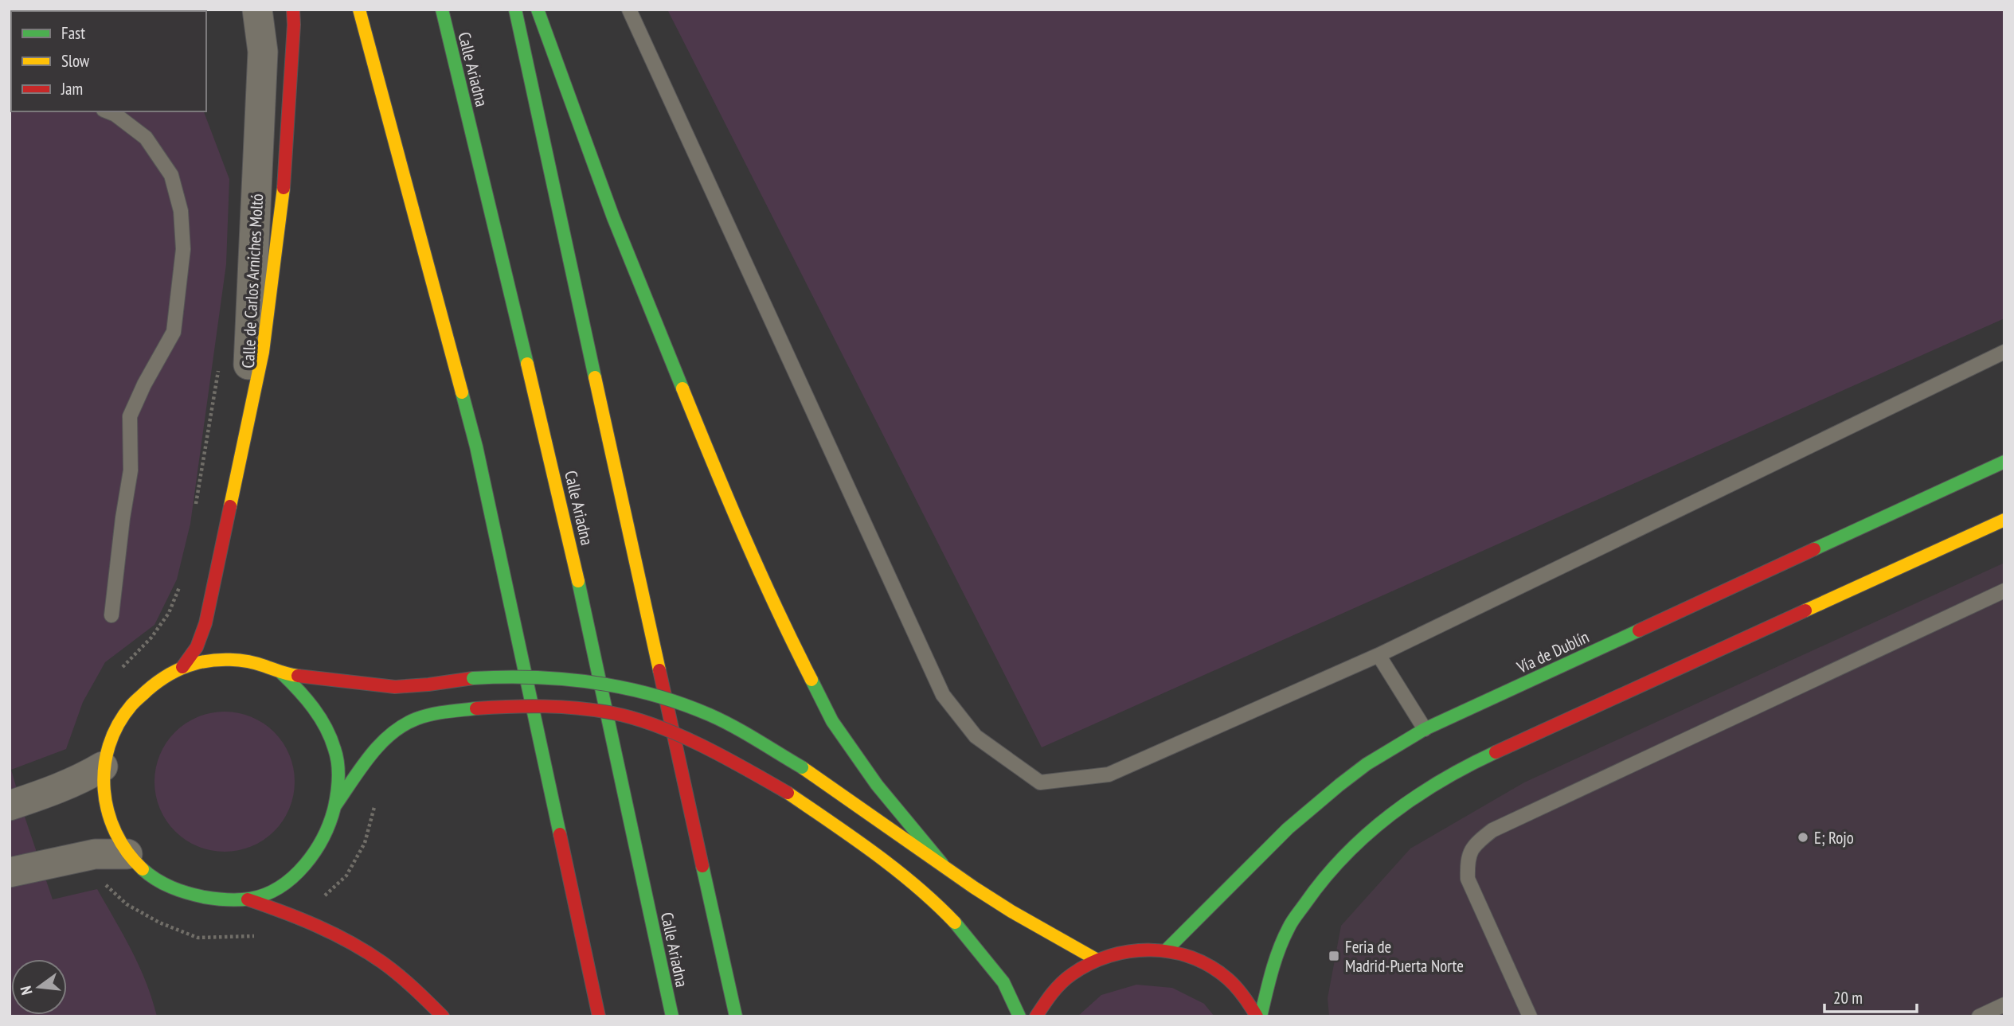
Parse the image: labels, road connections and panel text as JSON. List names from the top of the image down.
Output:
{
  "streets": {
    "main road": ["Calle Ariadna", "Vía de Dublín"],
    "street": ["Calle de Carlos Arniches Moltó"]
  },
  "places": {
    "other": ["E; Rojo"],
    "transit": ["Feria de Madrid-Puerta Norte"]
  },
  "legend": ["Fast", "Slow", "Jam"],
  "scale_bar": "20 m",
  "north": "left"
}
